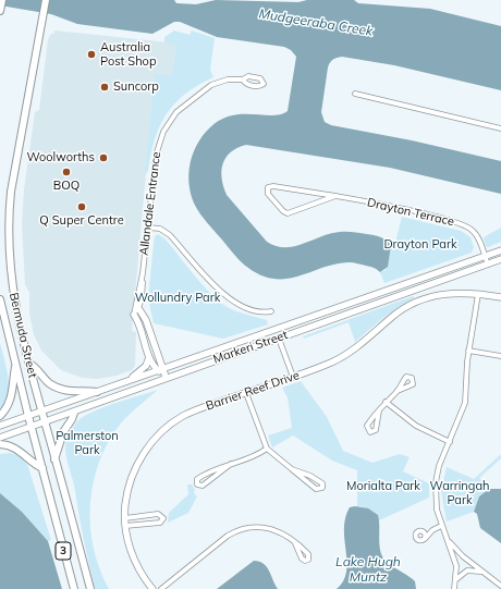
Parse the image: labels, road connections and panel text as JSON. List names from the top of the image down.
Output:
{
  "streets": {
    "main road": [
      "Allandale Entrance",
      "Bermuda Street",
      "Markeri Street",
      "Barrier Reef Drive",
      "3"
    ],
    "street": ["Drayton Terrace"]
  },
  "crossings": [
    ["Allandale Entrance", "Markeri Street"],
    ["Drayton Terrace", "Markeri Street"],
    ["Bermuda Street", "Markeri Street"]
  ],
  "water": ["Mudgeeraba Creek", "Lake Hugh Muntz"],
  "parks": [
    "Drayton Park",
    "Wollundry Park",
    "Palmerston Park",
    "Morialta Park",
    "Warringah Park"
  ],
  "places": [
    "Australia Post Shop",
    "Suncorp",
    "Woolworths",
    "BOQ",
    "Q Super Centre"
  ]
}
